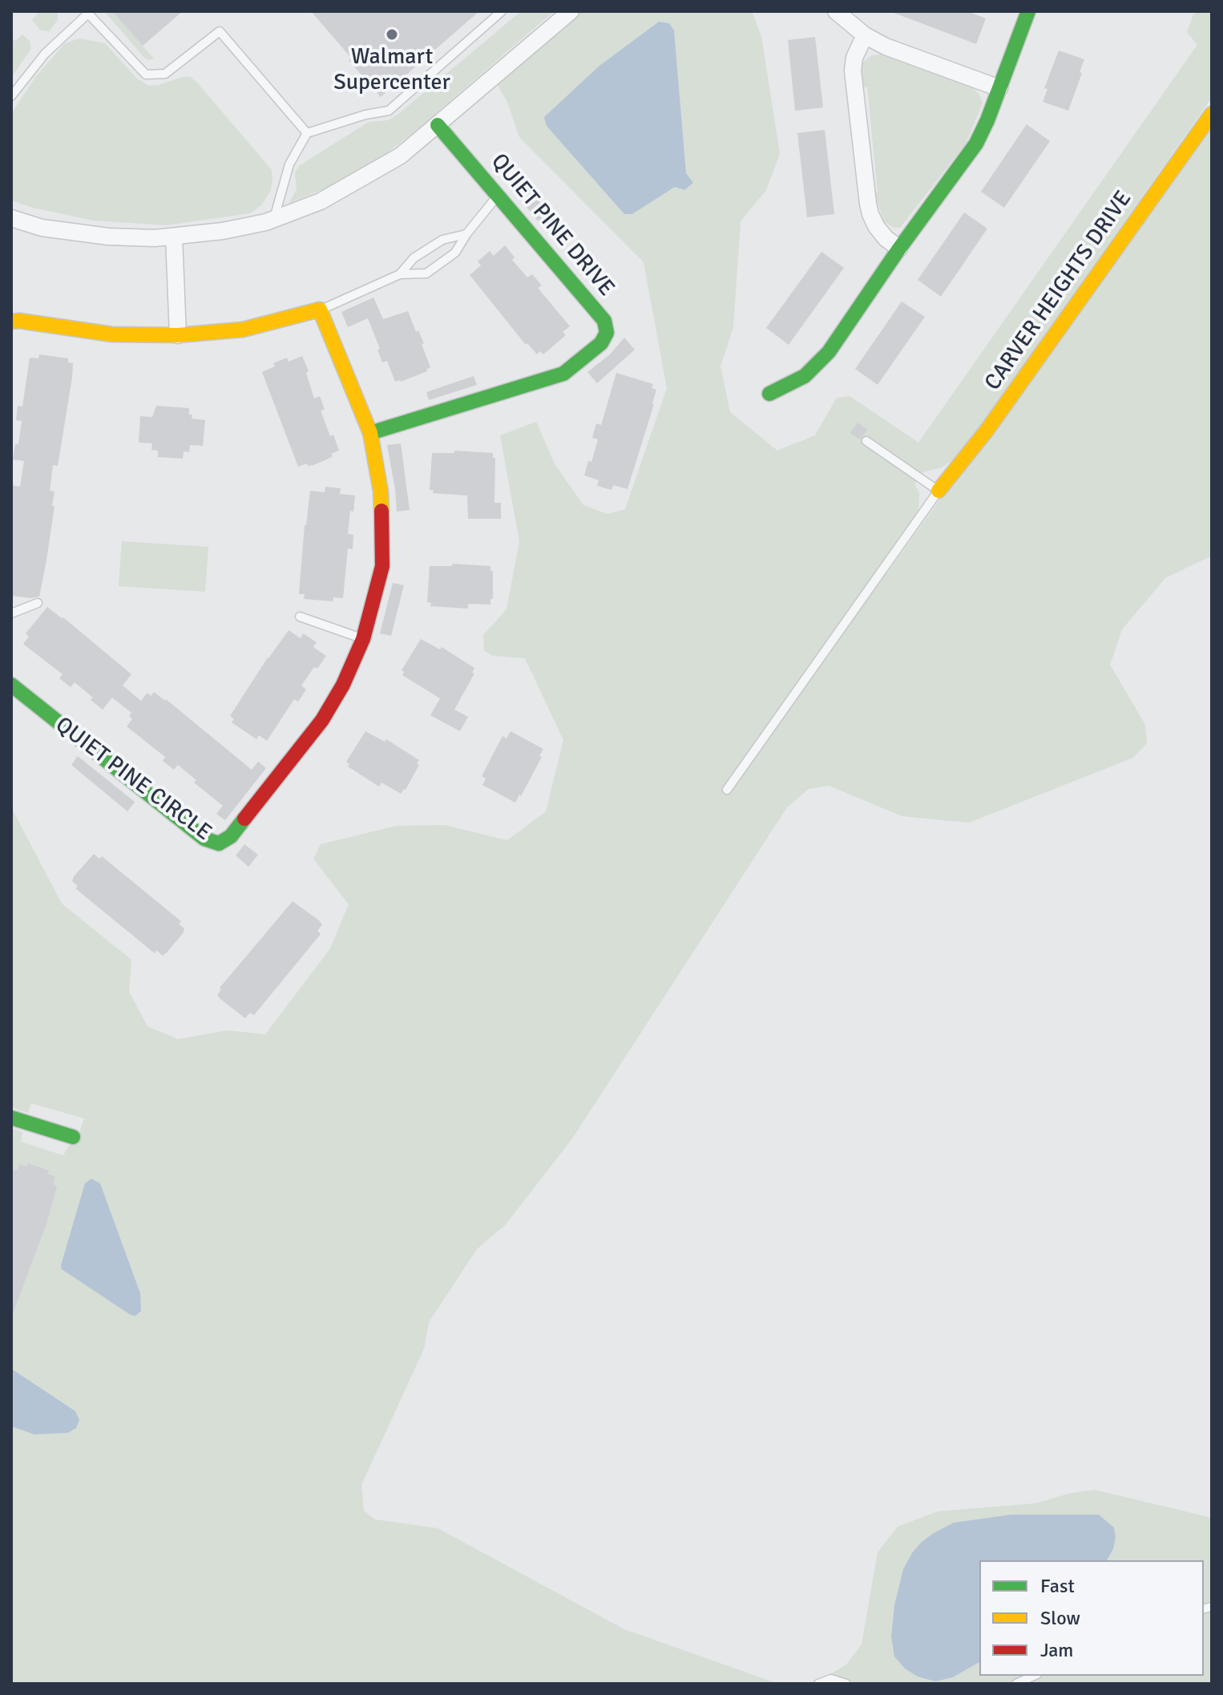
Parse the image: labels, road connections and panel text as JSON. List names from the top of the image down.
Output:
{
  "streets": {
    "street": ["QUIET PINE DRIVE", "CARVER HEIGHTS DRIVE", "QUIET PINE CIRCLE"]
  },
  "crossings": [
    ["QUIET PINE DRIVE", "QUIET PINE CIRCLE"]
  ],
  "places": ["Walmart Supercenter"],
  "legend": ["Fast", "Slow", "Jam"]
}
